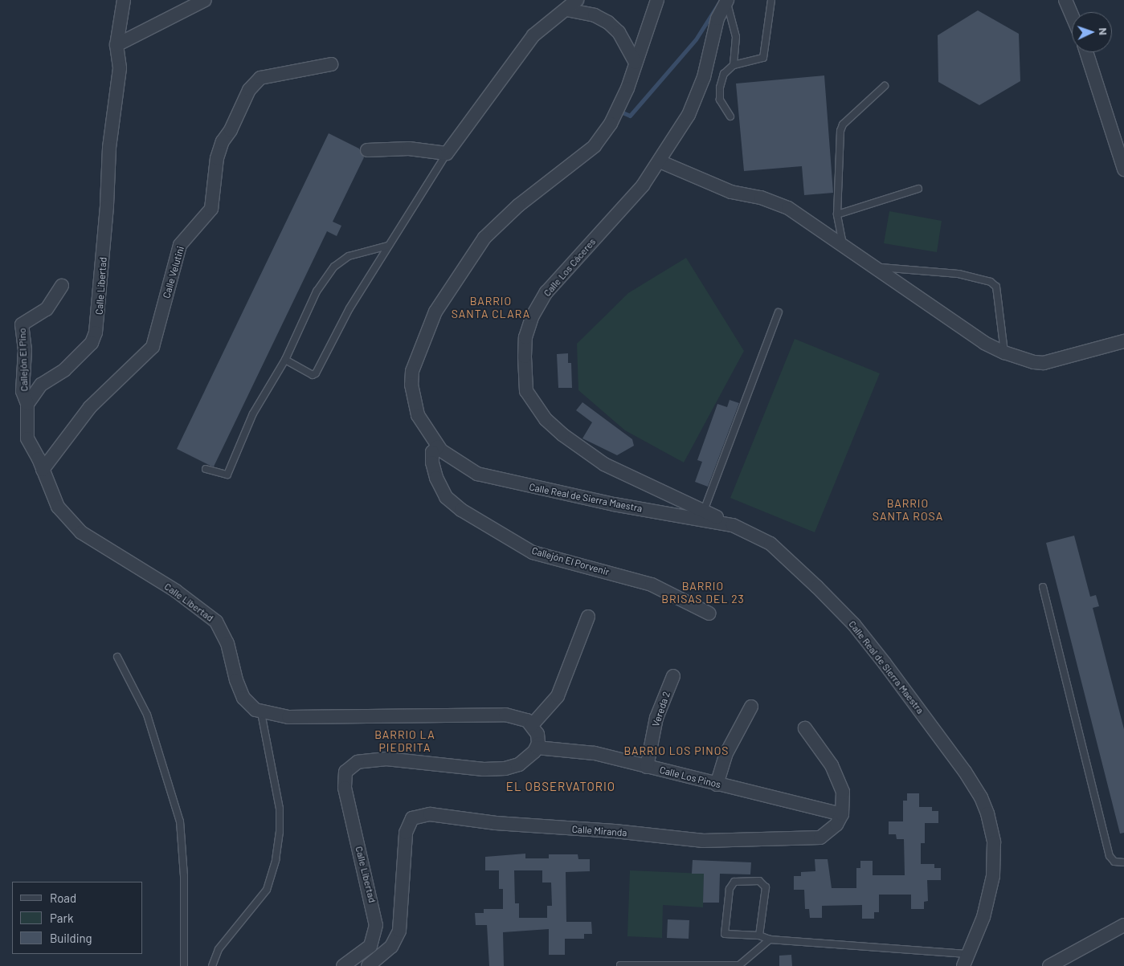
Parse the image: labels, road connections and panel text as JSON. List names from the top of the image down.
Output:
{
  "streets": {
    "street": [
      "Calle Los Cáceres",
      "Calle Velutini",
      "Calle Libertad",
      "Callejón El Pino",
      "Calle Real de Sierra Maestra",
      "Callejón El Porvenir",
      "Vereda 2",
      "Calle Los Pinos",
      "Calle Miranda"
    ]
  },
  "crossings": [
    ["Calle Los Cáceres", "Calle Real de Sierra Maestra"],
    ["Calle Velutini", "Calle Libertad"],
    ["Calle Libertad", "Callejón El Pino"],
    ["Calle Libertad", "Calle Los Pinos"],
    ["Calle Real de Sierra Maestra", "Callejón El Porvenir"],
    ["Vereda 2", "Calle Los Pinos"],
    ["Calle Los Pinos", "Calle Miranda"]
  ],
  "districts": [
    "BARRIO SANTA CLARA",
    "BARRIO SANTA ROSA",
    "BARRIO BRISAS DEL 23",
    "BARRIO LA PIEDRITA",
    "BARRIO LOS PINOS",
    "EL OBSERVATORIO"
  ],
  "legend": ["Road", "Park", "Building"],
  "north": "right"
}
